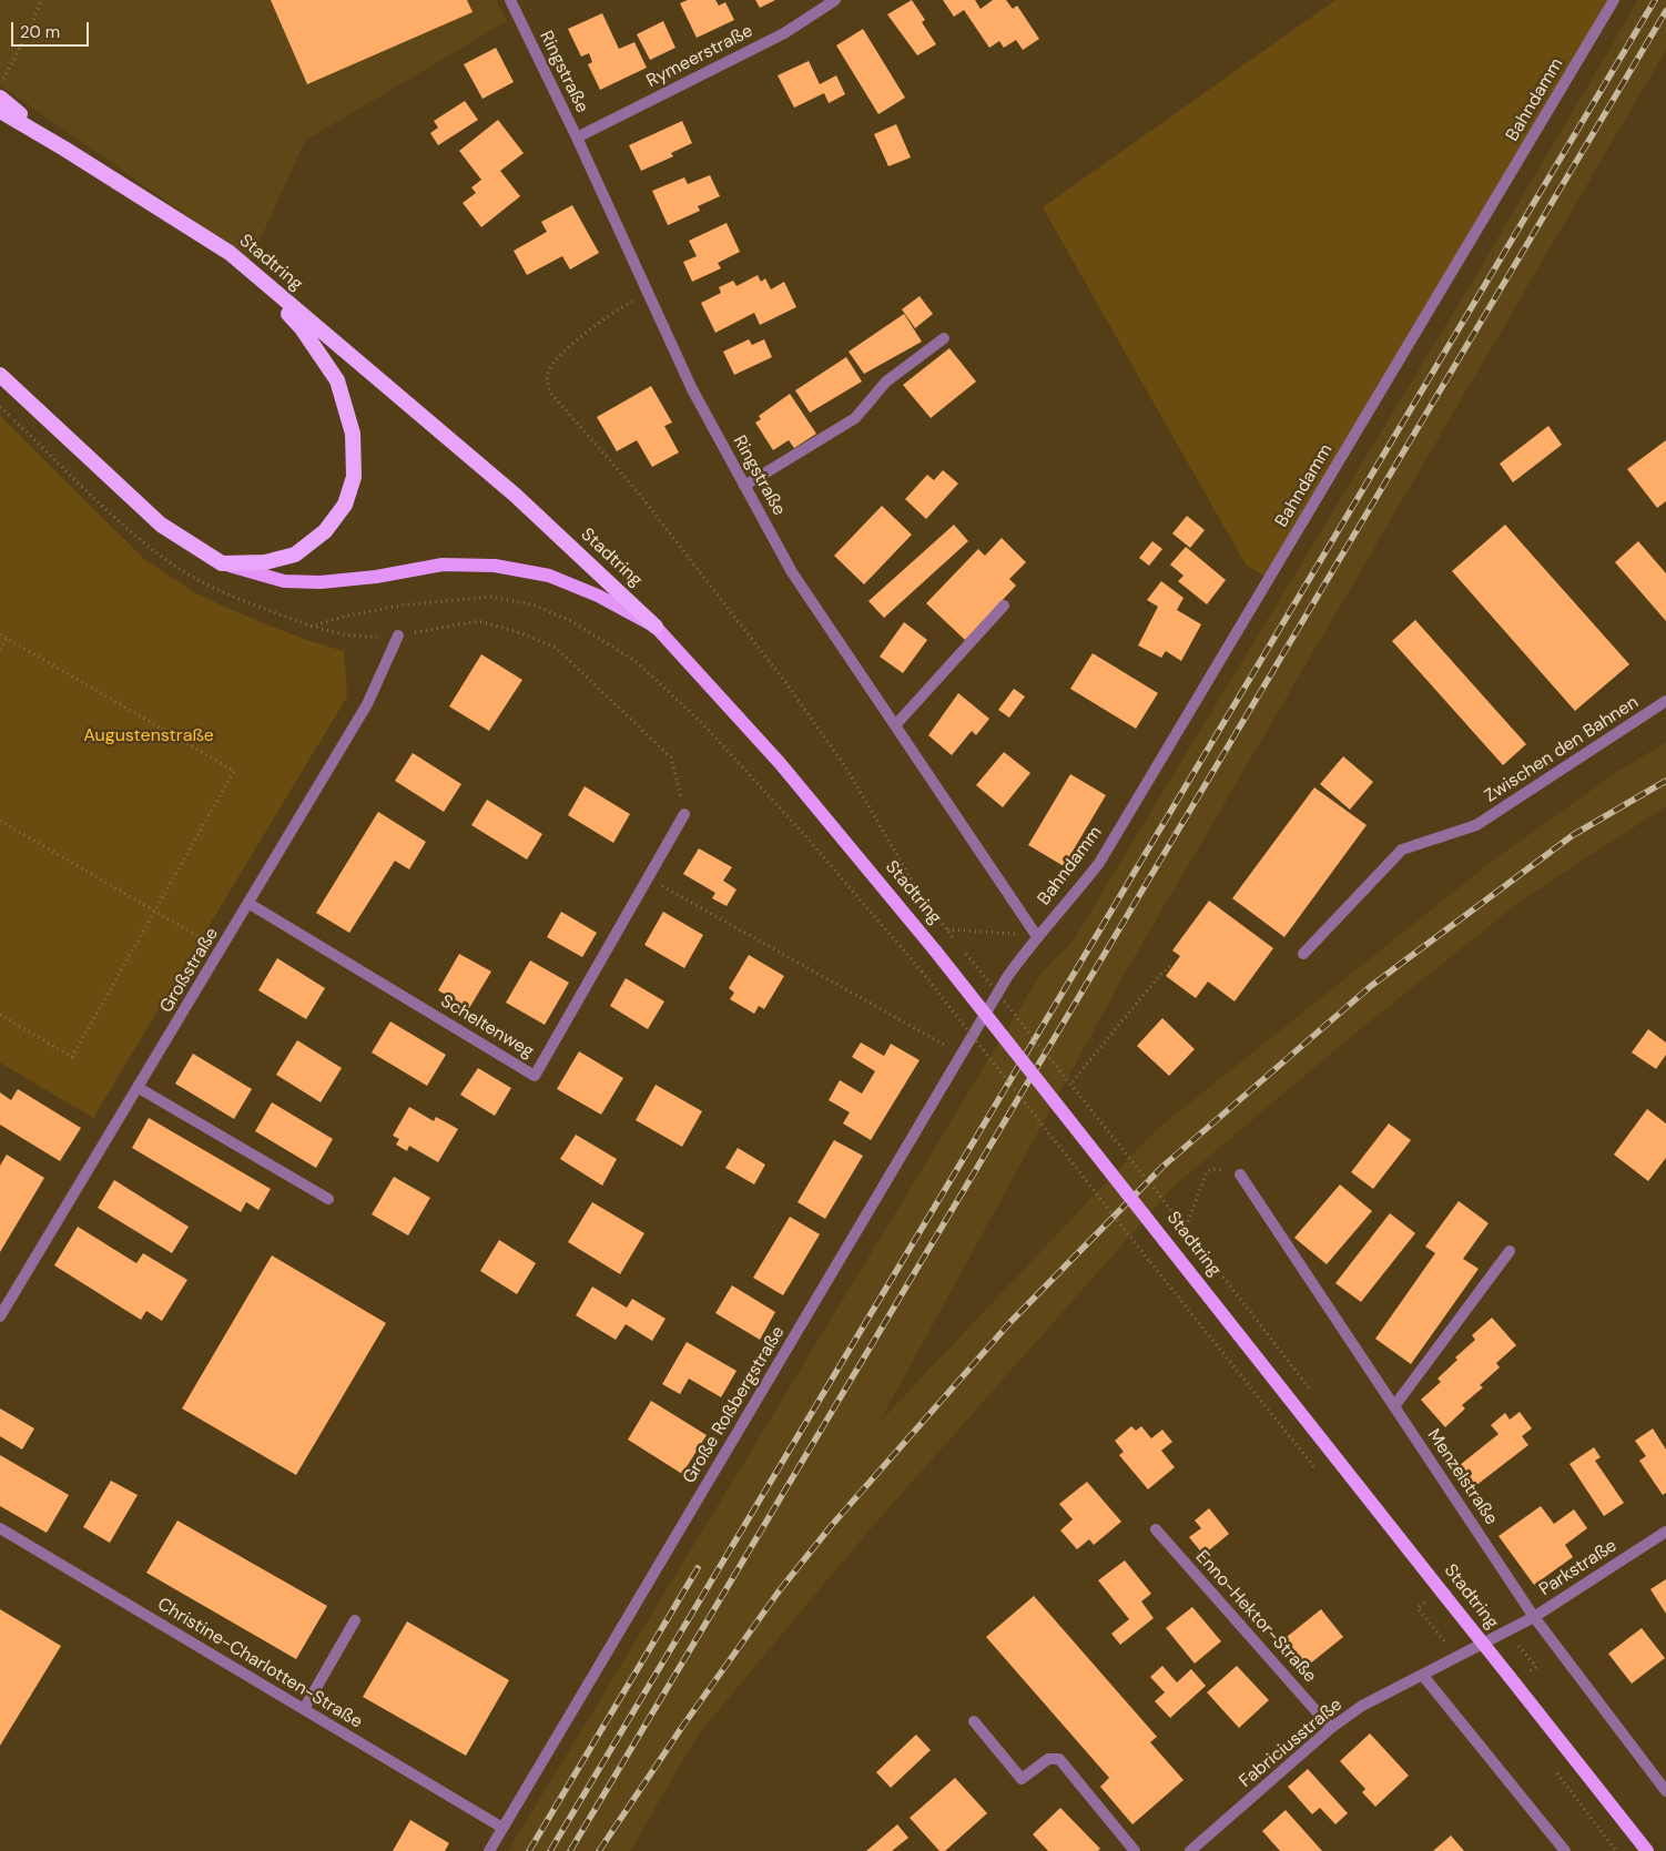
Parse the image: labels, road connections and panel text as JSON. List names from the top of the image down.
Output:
{
  "streets": {
    "highway": ["Stadtring"],
    "street": [
      "Rymeerstraße",
      "Ringstraße",
      "Bahndamm",
      "Zwischen den Bahnen",
      "Großstraße",
      "Scheltenweg",
      "Große Roßbergstraße",
      "Menzelstraße",
      "Parkstraße",
      "Enno-Hektor-Straße",
      "Christine-Charlotten-Straße",
      "Fabriciusstraße"
    ]
  },
  "crossings": [
    ["Rymeerstraße", "Ringstraße"],
    ["Ringstraße", "Bahndamm"],
    ["Bahndamm", "Große Roßbergstraße"],
    ["Großstraße", "Scheltenweg"],
    ["Große Roßbergstraße", "Christine-Charlotten-Straße"],
    ["Menzelstraße", "Parkstraße"],
    ["Parkstraße", "Fabriciusstraße"],
    ["Enno-Hektor-Straße", "Fabriciusstraße"]
  ],
  "parks": ["Augustenstraße"],
  "scale_bar": "20 m"
}
